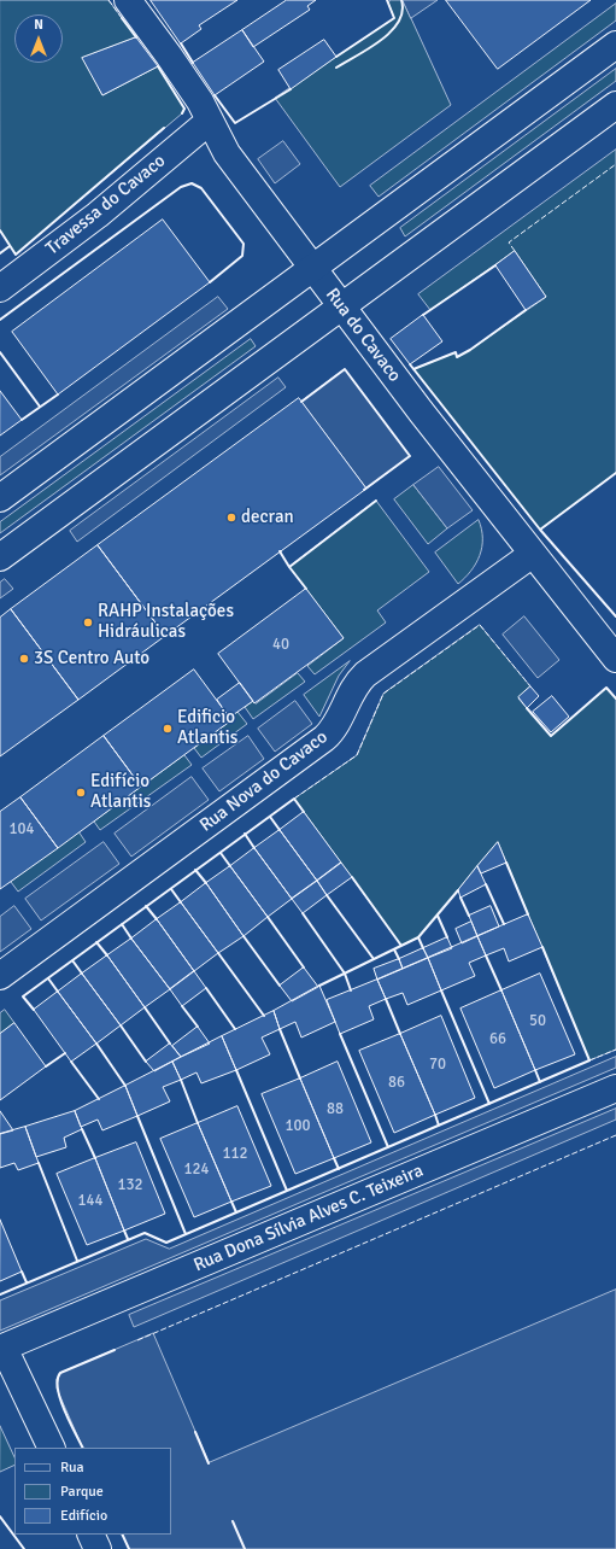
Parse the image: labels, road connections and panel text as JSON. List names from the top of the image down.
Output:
{
  "streets": {
    "street": [
      "Travessa do Cavaco",
      "Rua do Cavaco",
      "Rua Nova do Cavaco",
      "Rua Dona Sílvia Alves C. Teixeira"
    ]
  },
  "crossings": [
    ["Travessa do Cavaco", "Rua do Cavaco"],
    ["Rua do Cavaco", "Rua Nova do Cavaco"]
  ],
  "places": [
    "decran",
    "RAHP Instalações Hidráulicas",
    "3S Centro Auto",
    "Edificio Atlantis",
    "Edifício Atlantis"
  ],
  "house_numbers": [
    "40",
    "104",
    "50",
    "66",
    "70",
    "86",
    "88",
    "100",
    "112",
    "124",
    "132",
    "144"
  ],
  "legend": ["Rua", "Parque", "Edifício"],
  "north": "top"
}
